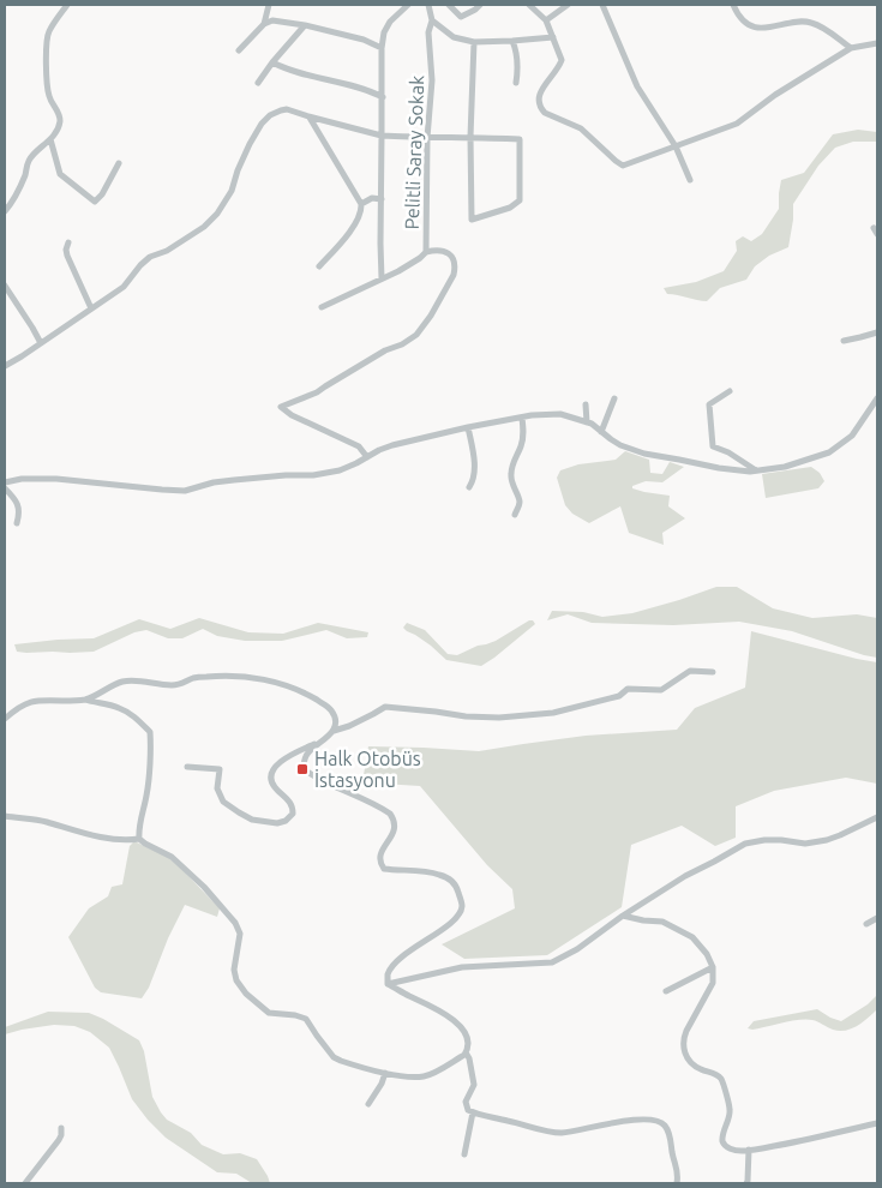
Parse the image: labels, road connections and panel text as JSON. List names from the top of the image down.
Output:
{
  "streets": {
    "street": ["Pelitli Saray Sokak"]
  },
  "places": {
    "transit": ["Halk Otobüs İstasyonu"]
  }
}
